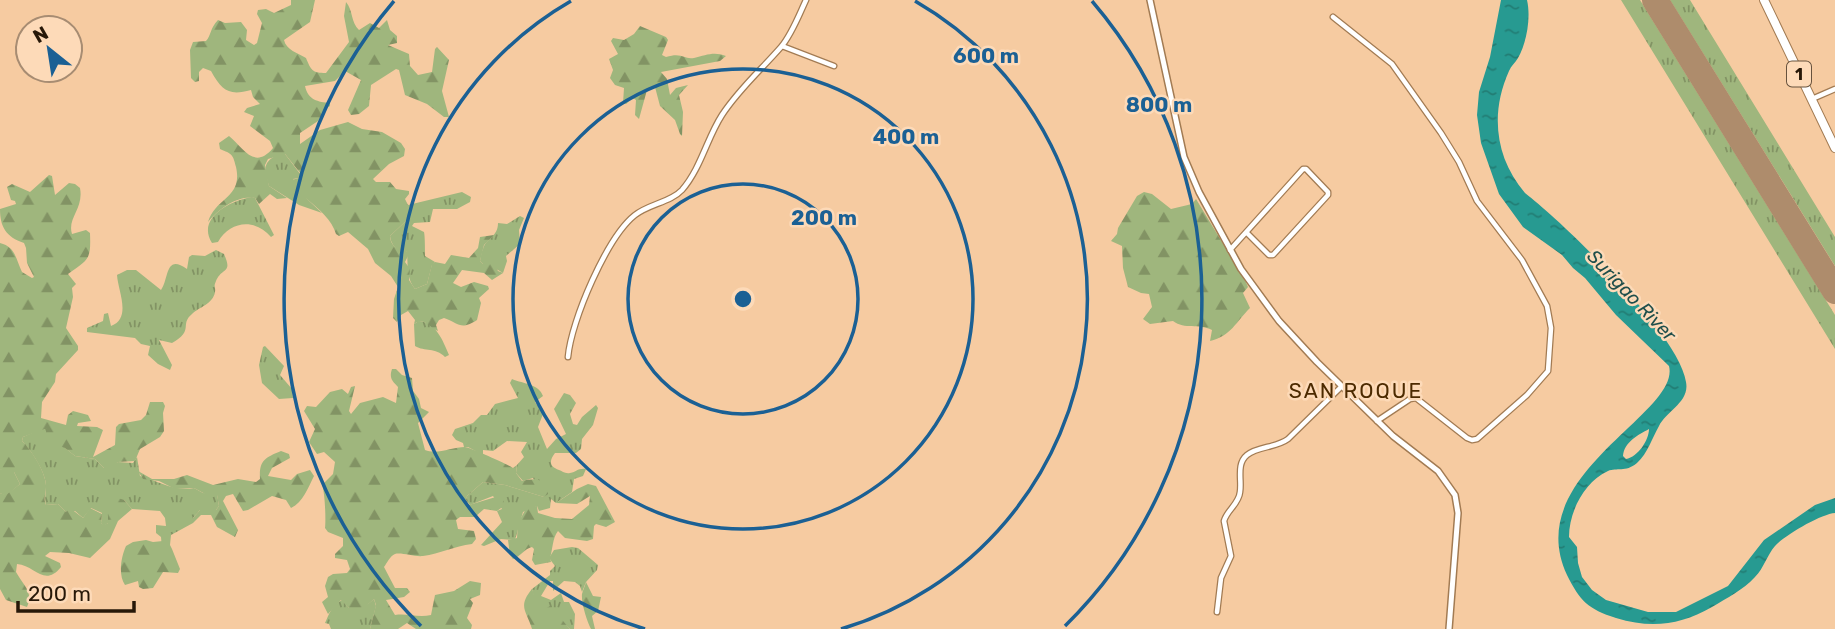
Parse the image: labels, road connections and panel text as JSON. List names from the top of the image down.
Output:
{
  "streets": {
    "highway": ["1"]
  },
  "districts": ["SAN ROQUE"],
  "water": ["Surigao River"],
  "scale_bar": "200 m",
  "north": "top left",
  "rings": [
    "600 m",
    "800 m",
    "400 m",
    "200 m"
  ]
}
